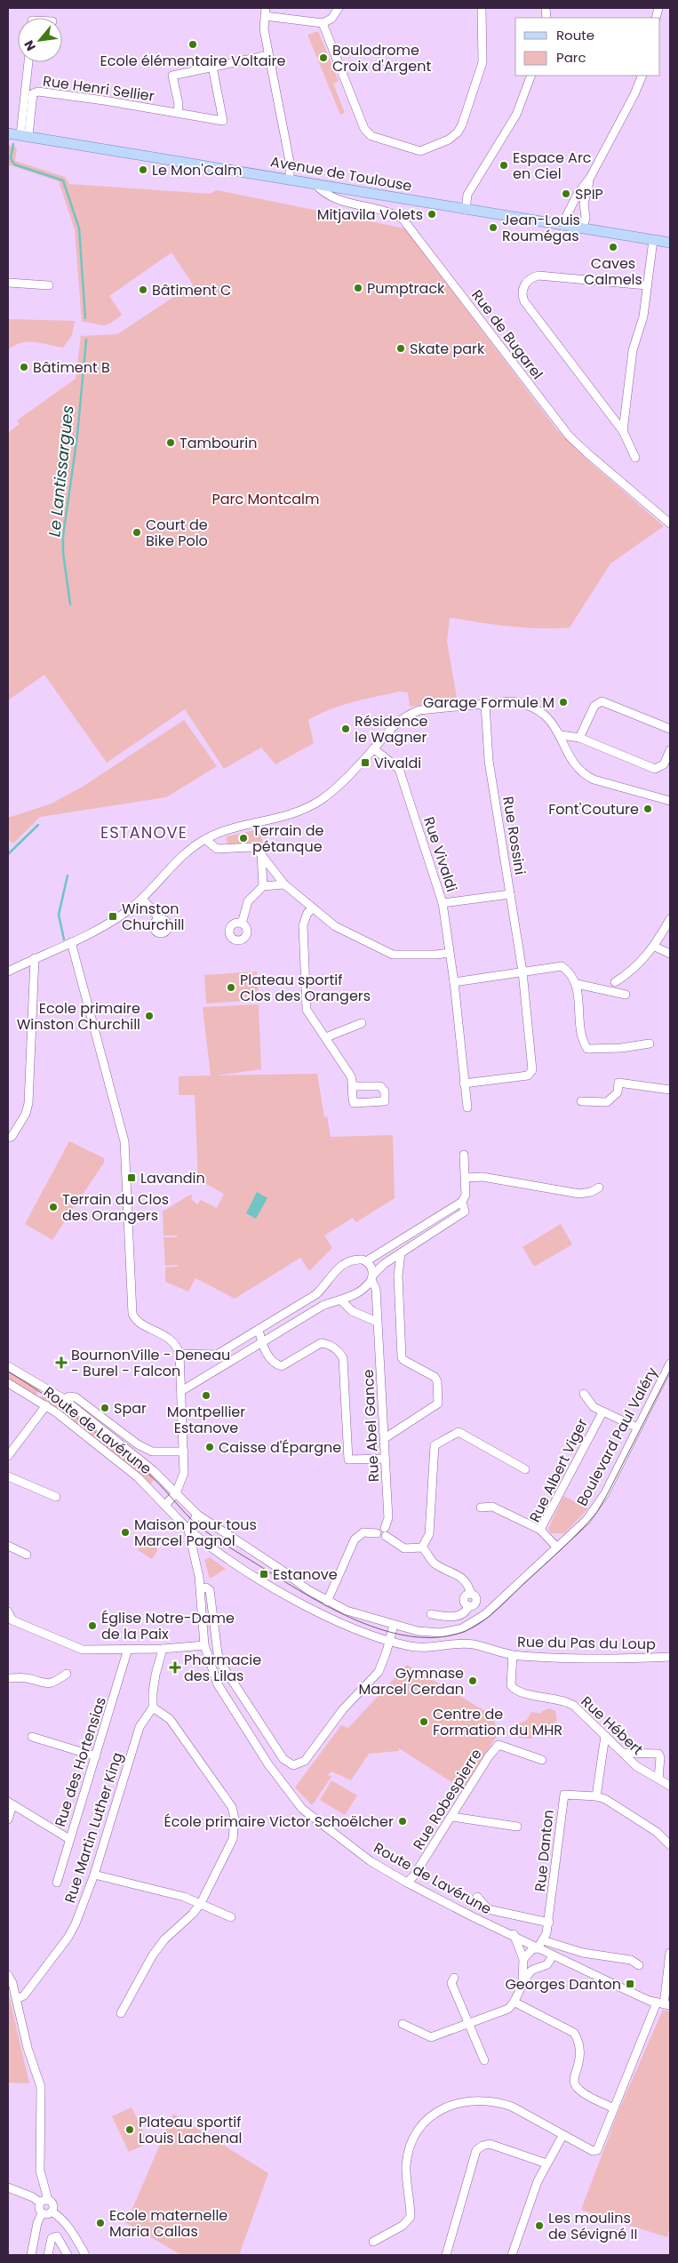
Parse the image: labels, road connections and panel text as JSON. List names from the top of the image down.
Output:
{
  "streets": {
    "main road": ["Avenue de Toulouse"],
    "street": [
      "Rue Henri Sellier",
      "Rue de Bugarel",
      "Rue Rossini",
      "Rue Vivaldi",
      "Rue Abel Gance",
      "Route de Lavérune",
      "Boulevard Paul Valéry",
      "Rue Albert Viger",
      "Rue du Pas du Loup",
      "Rue Hébert",
      "Rue des Hortensias",
      "Rue Robespierre",
      "Rue Martin Luther King",
      "Rue Danton"
    ]
  },
  "crossings": [
    ["Rue Henri Sellier", "Avenue de Toulouse"],
    ["Avenue de Toulouse", "Rue de Bugarel"],
    ["Rue Rossini", "Rue Vivaldi"],
    ["Route de Lavérune", "Rue du Pas du Loup"],
    ["Route de Lavérune", "Rue Robespierre"],
    ["Route de Lavérune", "Rue Danton"],
    ["Boulevard Paul Valéry", "Rue Albert Viger"],
    ["Rue du Pas du Loup", "Rue Hébert"]
  ],
  "districts": ["ESTANOVE"],
  "water": ["Le Lantissargues"],
  "parks": ["Parc Montcalm"],
  "places": {
    "other": [
      "Ecole élémentaire Voltaire",
      "Boulodrome Croix d'Argent",
      "Espace Arc en Ciel",
      "Le Mon'Calm",
      "SPIP",
      "Mitjavila Volets",
      "Jean-Louis Roumégas",
      "Caves Calmels",
      "Pumptrack",
      "Bâtiment C",
      "Skate park",
      "Bâtiment B",
      "Tambourin",
      "Court de Bike Polo",
      "Garage Formule M",
      "Résidence le Wagner",
      "Font'Couture",
      "Terrain de pétanque",
      "Plateau sportif Clos des Orangers",
      "Ecole primaire Winston Churchill",
      "Terrain du Clos des Orangers",
      "Montpellier Estanove",
      "Spar",
      "Caisse d'Épargne",
      "Maison pour tous Marcel Pagnol",
      "Église Notre-Dame de la Paix",
      "Gymnase Marcel Cerdan",
      "Centre de Formation du MHR",
      "École primaire Victor Schoëlcher",
      "Plateau sportif Louis Lachenal",
      "Ecole maternelle Maria Callas",
      "Les moulins de Sévigné II"
    ],
    "transit": [
      "Vivaldi",
      "Winston Churchill",
      "Lavandin",
      "Estanove",
      "Georges Danton"
    ],
    "health": ["BournonVille - Deneau - Burel - Falcon", "Pharmacie des Lilas"]
  },
  "legend": ["Route", "Parc"],
  "north": "bottom left"
}
